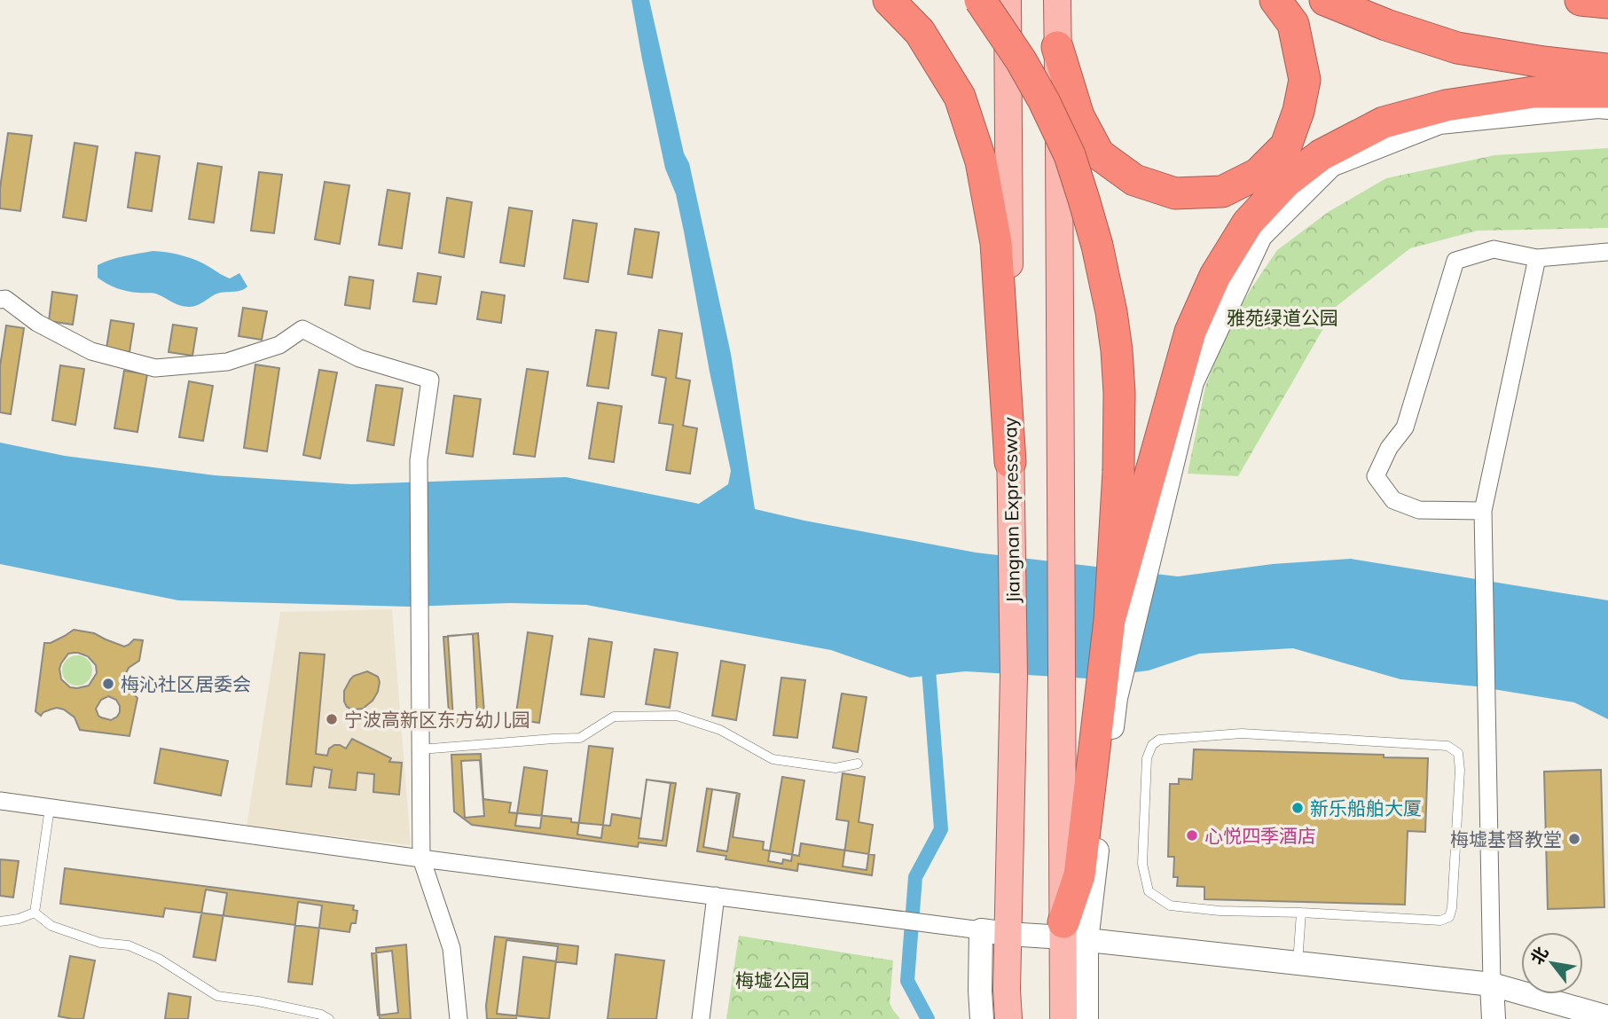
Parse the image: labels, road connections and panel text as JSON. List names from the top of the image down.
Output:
{
  "streets": {
    "main road": ["Jiangnan Expressway"]
  },
  "parks": ["雅苑绿道公园", "梅墟公园"],
  "places": [
    "梅沁社区居委会",
    "宁波高新区东方幼儿园",
    "新乐船舶大厦",
    "心悦四季酒店",
    "梅墟基督教堂"
  ],
  "north": "top left"
}
